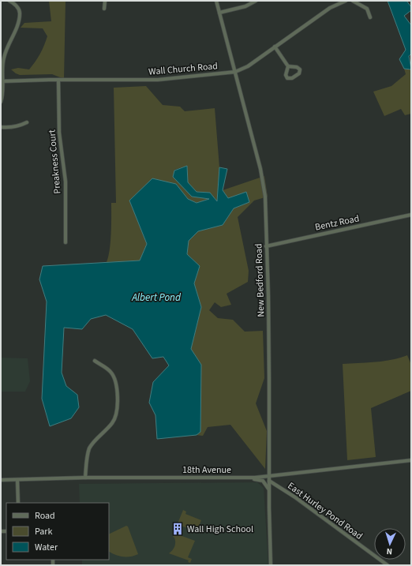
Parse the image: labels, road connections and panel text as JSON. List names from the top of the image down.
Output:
{
  "streets": {
    "street": [
      "Wall Church Road",
      "Preakness Court",
      "Bentz Road",
      "New Bedford Road",
      "18th Avenue",
      "East Hurley Pond Road"
    ]
  },
  "crossings": [
    ["Wall Church Road", "Preakness Court"],
    ["Wall Church Road", "New Bedford Road"],
    ["Bentz Road", "New Bedford Road"],
    ["New Bedford Road", "18th Avenue"],
    ["New Bedford Road", "East Hurley Pond Road"]
  ],
  "water": ["Albert Pond"],
  "places": {
    "building": ["Wall High School"]
  },
  "legend": ["Road", "Park", "Water"],
  "north": "bottom"
}
